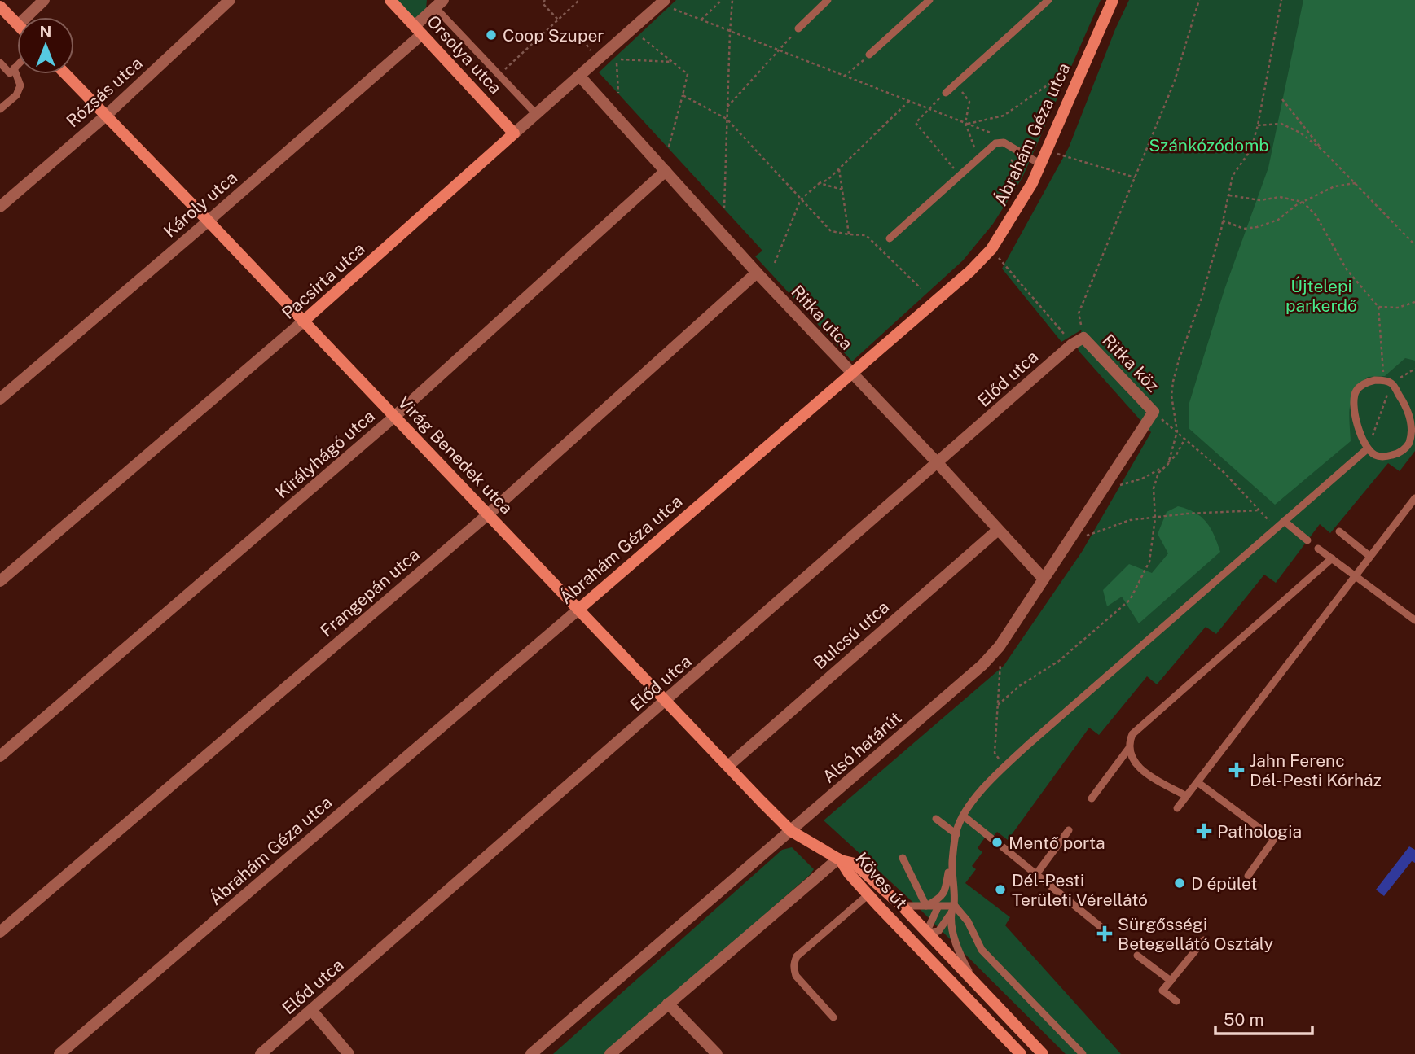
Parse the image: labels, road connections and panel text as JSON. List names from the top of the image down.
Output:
{
  "streets": {
    "street": [
      "Orsolya utca",
      "Rózsás utca",
      "Ábrahám Géza utca",
      "Károly utca",
      "Pacsirta utca",
      "Ritka utca",
      "Ritka köz",
      "Előd utca",
      "Királyhágó utca",
      "Virág Benedek utca",
      "Frangepán utca",
      "Bulcsú utca",
      "Alsó határút",
      "Köves út"
    ]
  },
  "crossings": [
    ["Orsolya utca", "Károly utca"],
    ["Orsolya utca", "Pacsirta utca"],
    ["Rózsás utca", "Virág Benedek utca"],
    ["Ábrahám Géza utca", "Ritka utca"],
    ["Ábrahám Géza utca", "Virág Benedek utca"],
    ["Károly utca", "Virág Benedek utca"],
    ["Pacsirta utca", "Ritka utca"],
    ["Pacsirta utca", "Virág Benedek utca"],
    ["Ritka utca", "Előd utca"],
    ["Ritka utca", "Királyhágó utca"],
    ["Ritka utca", "Frangepán utca"],
    ["Ritka utca", "Bulcsú utca"],
    ["Ritka utca", "Alsó határút"],
    ["Ritka köz", "Előd utca"],
    ["Ritka köz", "Alsó határút"],
    ["Előd utca", "Virág Benedek utca"],
    ["Királyhágó utca", "Virág Benedek utca"],
    ["Virág Benedek utca", "Frangepán utca"],
    ["Virág Benedek utca", "Bulcsú utca"],
    ["Virág Benedek utca", "Alsó határút"],
    ["Virág Benedek utca", "Köves út"]
  ],
  "parks": ["Szánkózódomb", "Újtelepi parkerdő"],
  "places": {
    "other": [
      "Coop Szuper",
      "Mentő porta",
      "D épület",
      "Dél-Pesti Területi Vérellátó"
    ],
    "health": ["Jahn Ferenc Dél-Pesti Kórház", "Pathologia", "Sürgősségi Betegellátó Osztály"]
  },
  "scale_bar": "50 m",
  "north": "top"
}
